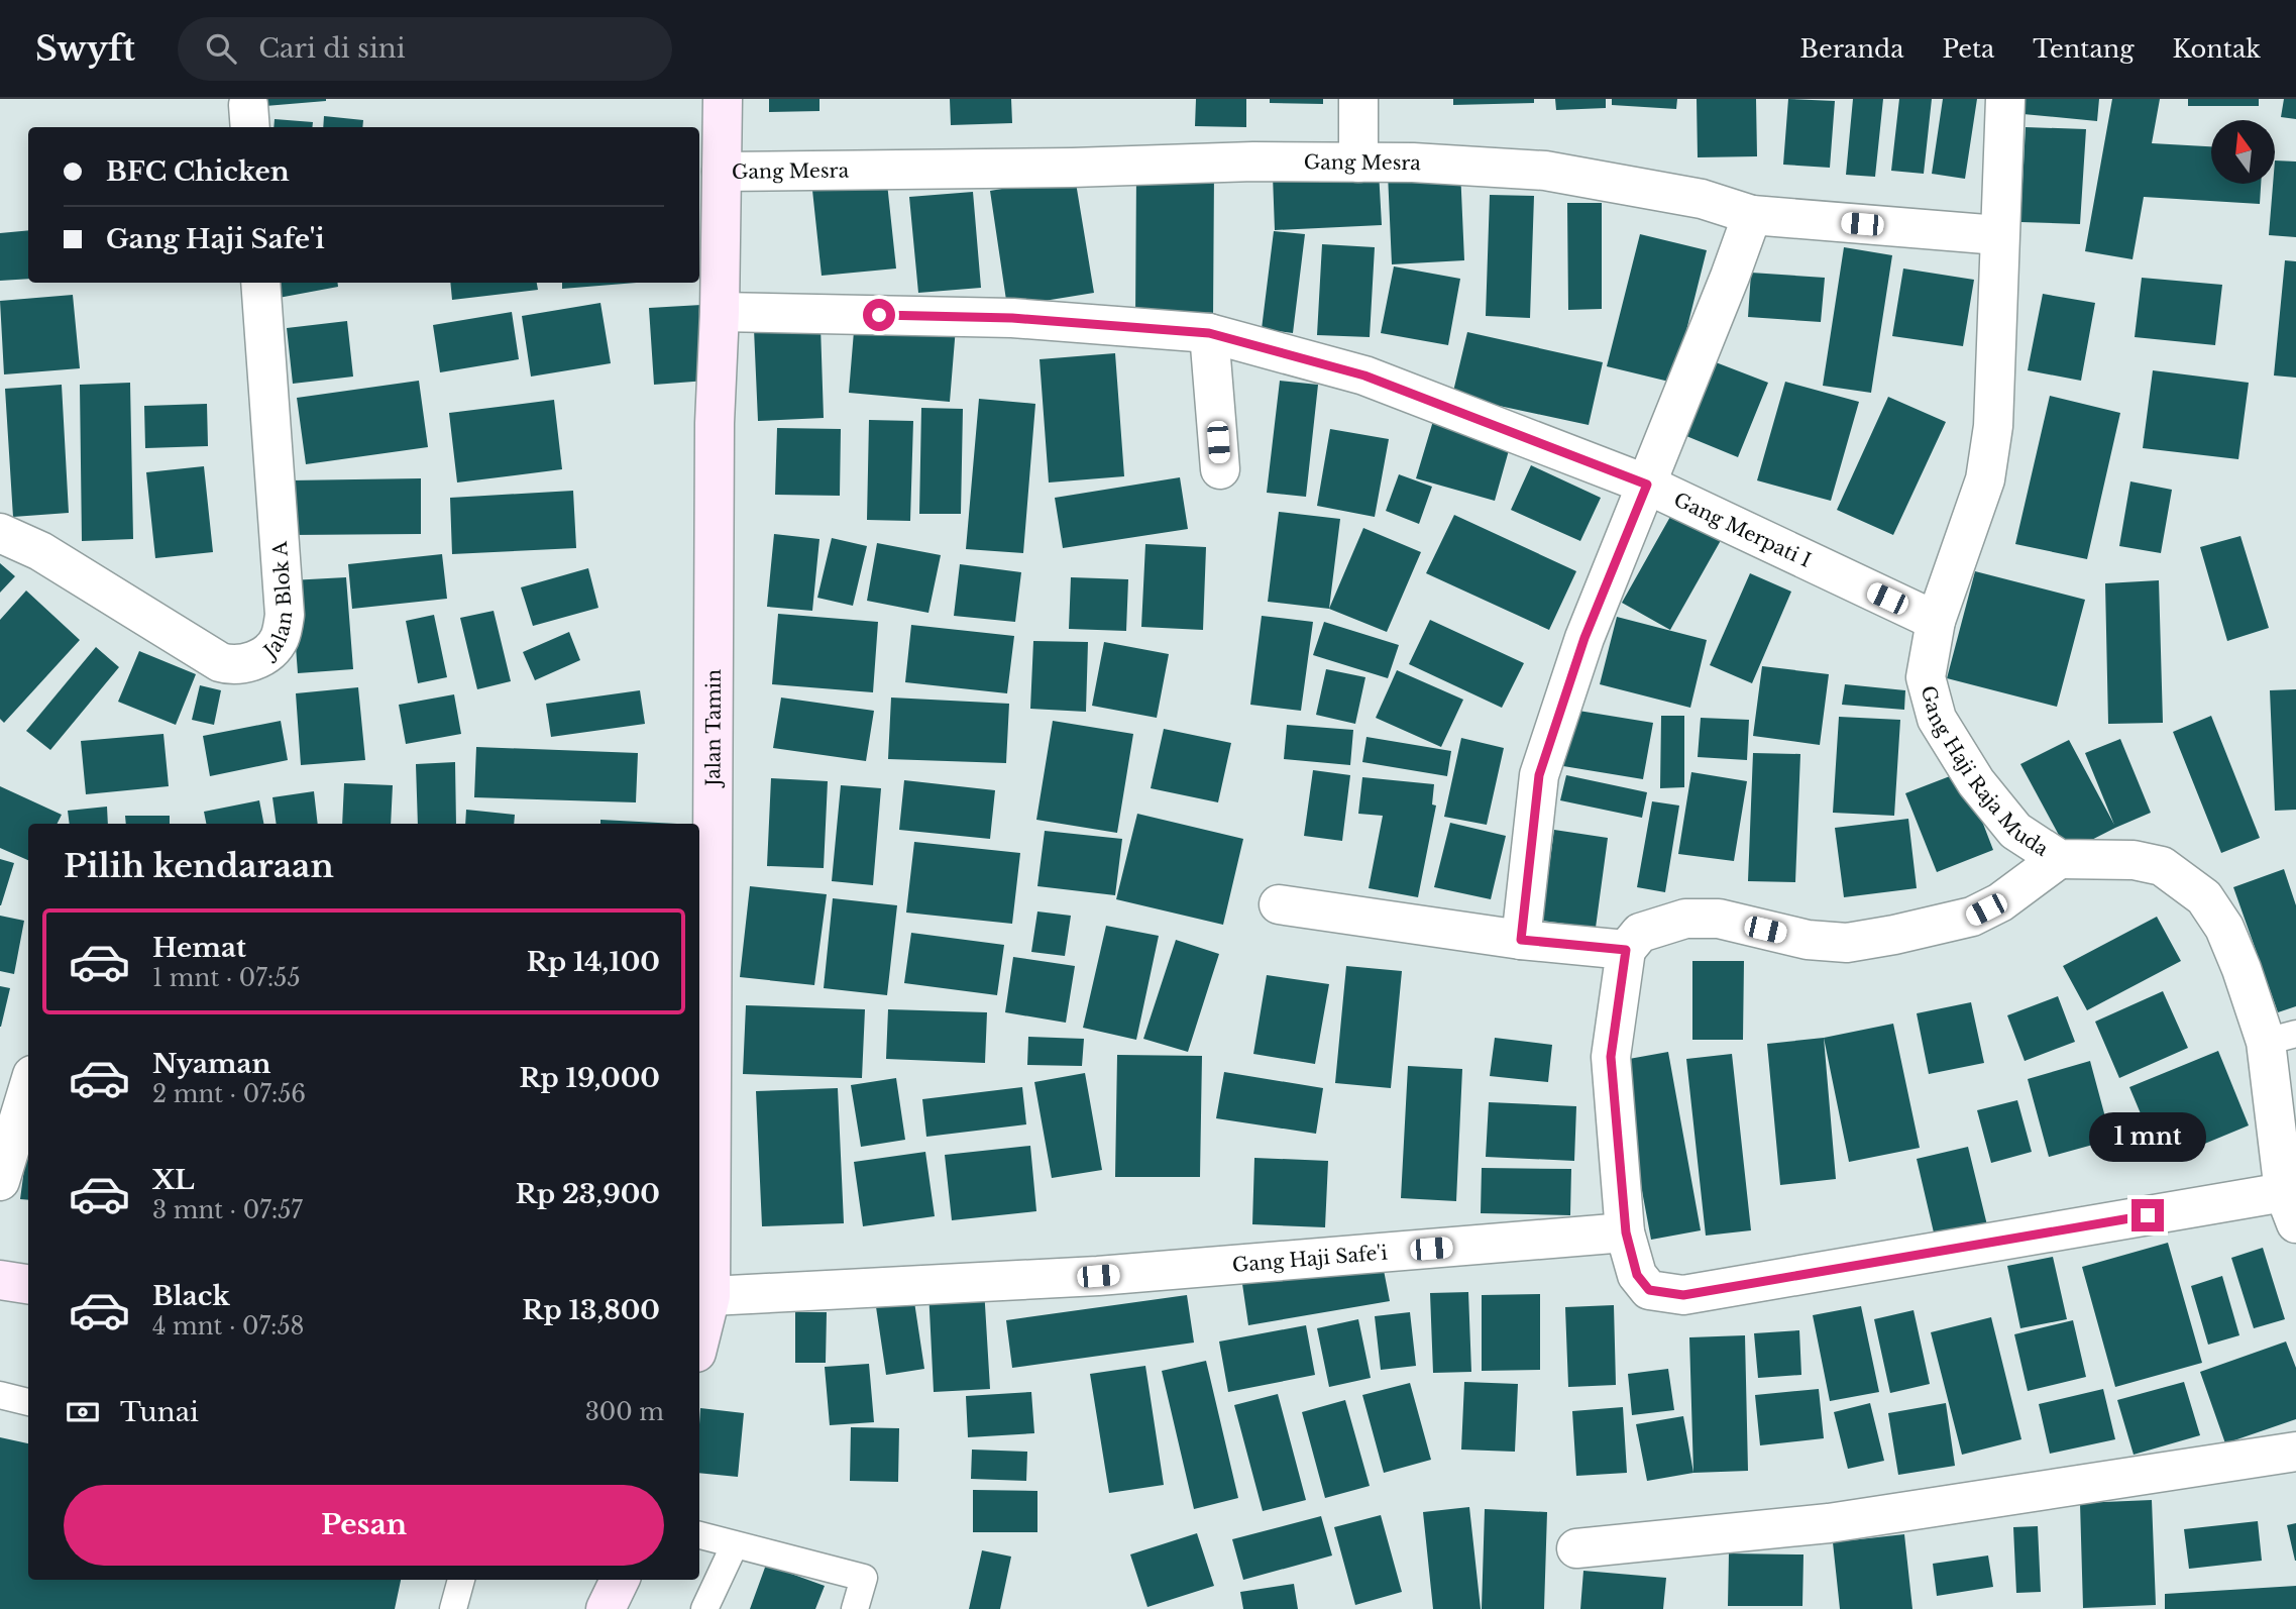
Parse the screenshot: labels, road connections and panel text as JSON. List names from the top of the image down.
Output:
{
  "streets": {
    "main road": ["Jalan Tamin"],
    "street": [
      "Gang Mesra",
      "Gang Merpati I",
      "Jalan Blok A",
      "Gang Haji Raja Muda",
      "Gang Haji Safe'i"
    ]
  },
  "crossings": [
    ["Gang Mesra", "Jalan Tamin"],
    ["Gang Mesra", "Gang Haji Raja Muda"],
    ["Gang Merpati I", "Jalan Tamin"],
    ["Gang Merpati I", "Gang Haji Raja Muda"],
    ["Jalan Tamin", "Gang Haji Safe'i"]
  ],
  "north": "top",
  "page": {
    "header": "Swyft",
    "search": "Cari di sini",
    "nav": [
      "Beranda",
      "Peta",
      "Tentang",
      "Kontak"
    ],
    "banner": ["BFC Chicken", "Gang Haji Safe'i"],
    "heading": "Pilih kendaraan",
    "list": [
      {
        "name": "Hemat",
        "note": "1 mnt · 07:55",
        "value": "Rp 14,100"
      },
      {
        "name": "Nyaman",
        "note": "2 mnt · 07:56",
        "value": "Rp 19,000"
      },
      {
        "name": "XL",
        "note": "3 mnt · 07:57",
        "value": "Rp 23,900"
      },
      {
        "name": "Black",
        "note": "4 mnt · 07:58",
        "value": "Rp 13,800"
      }
    ],
    "bubble": "1 mnt",
    "pay": ["Tunai", "300 m"],
    "buttons": "Pesan"
  }
}
